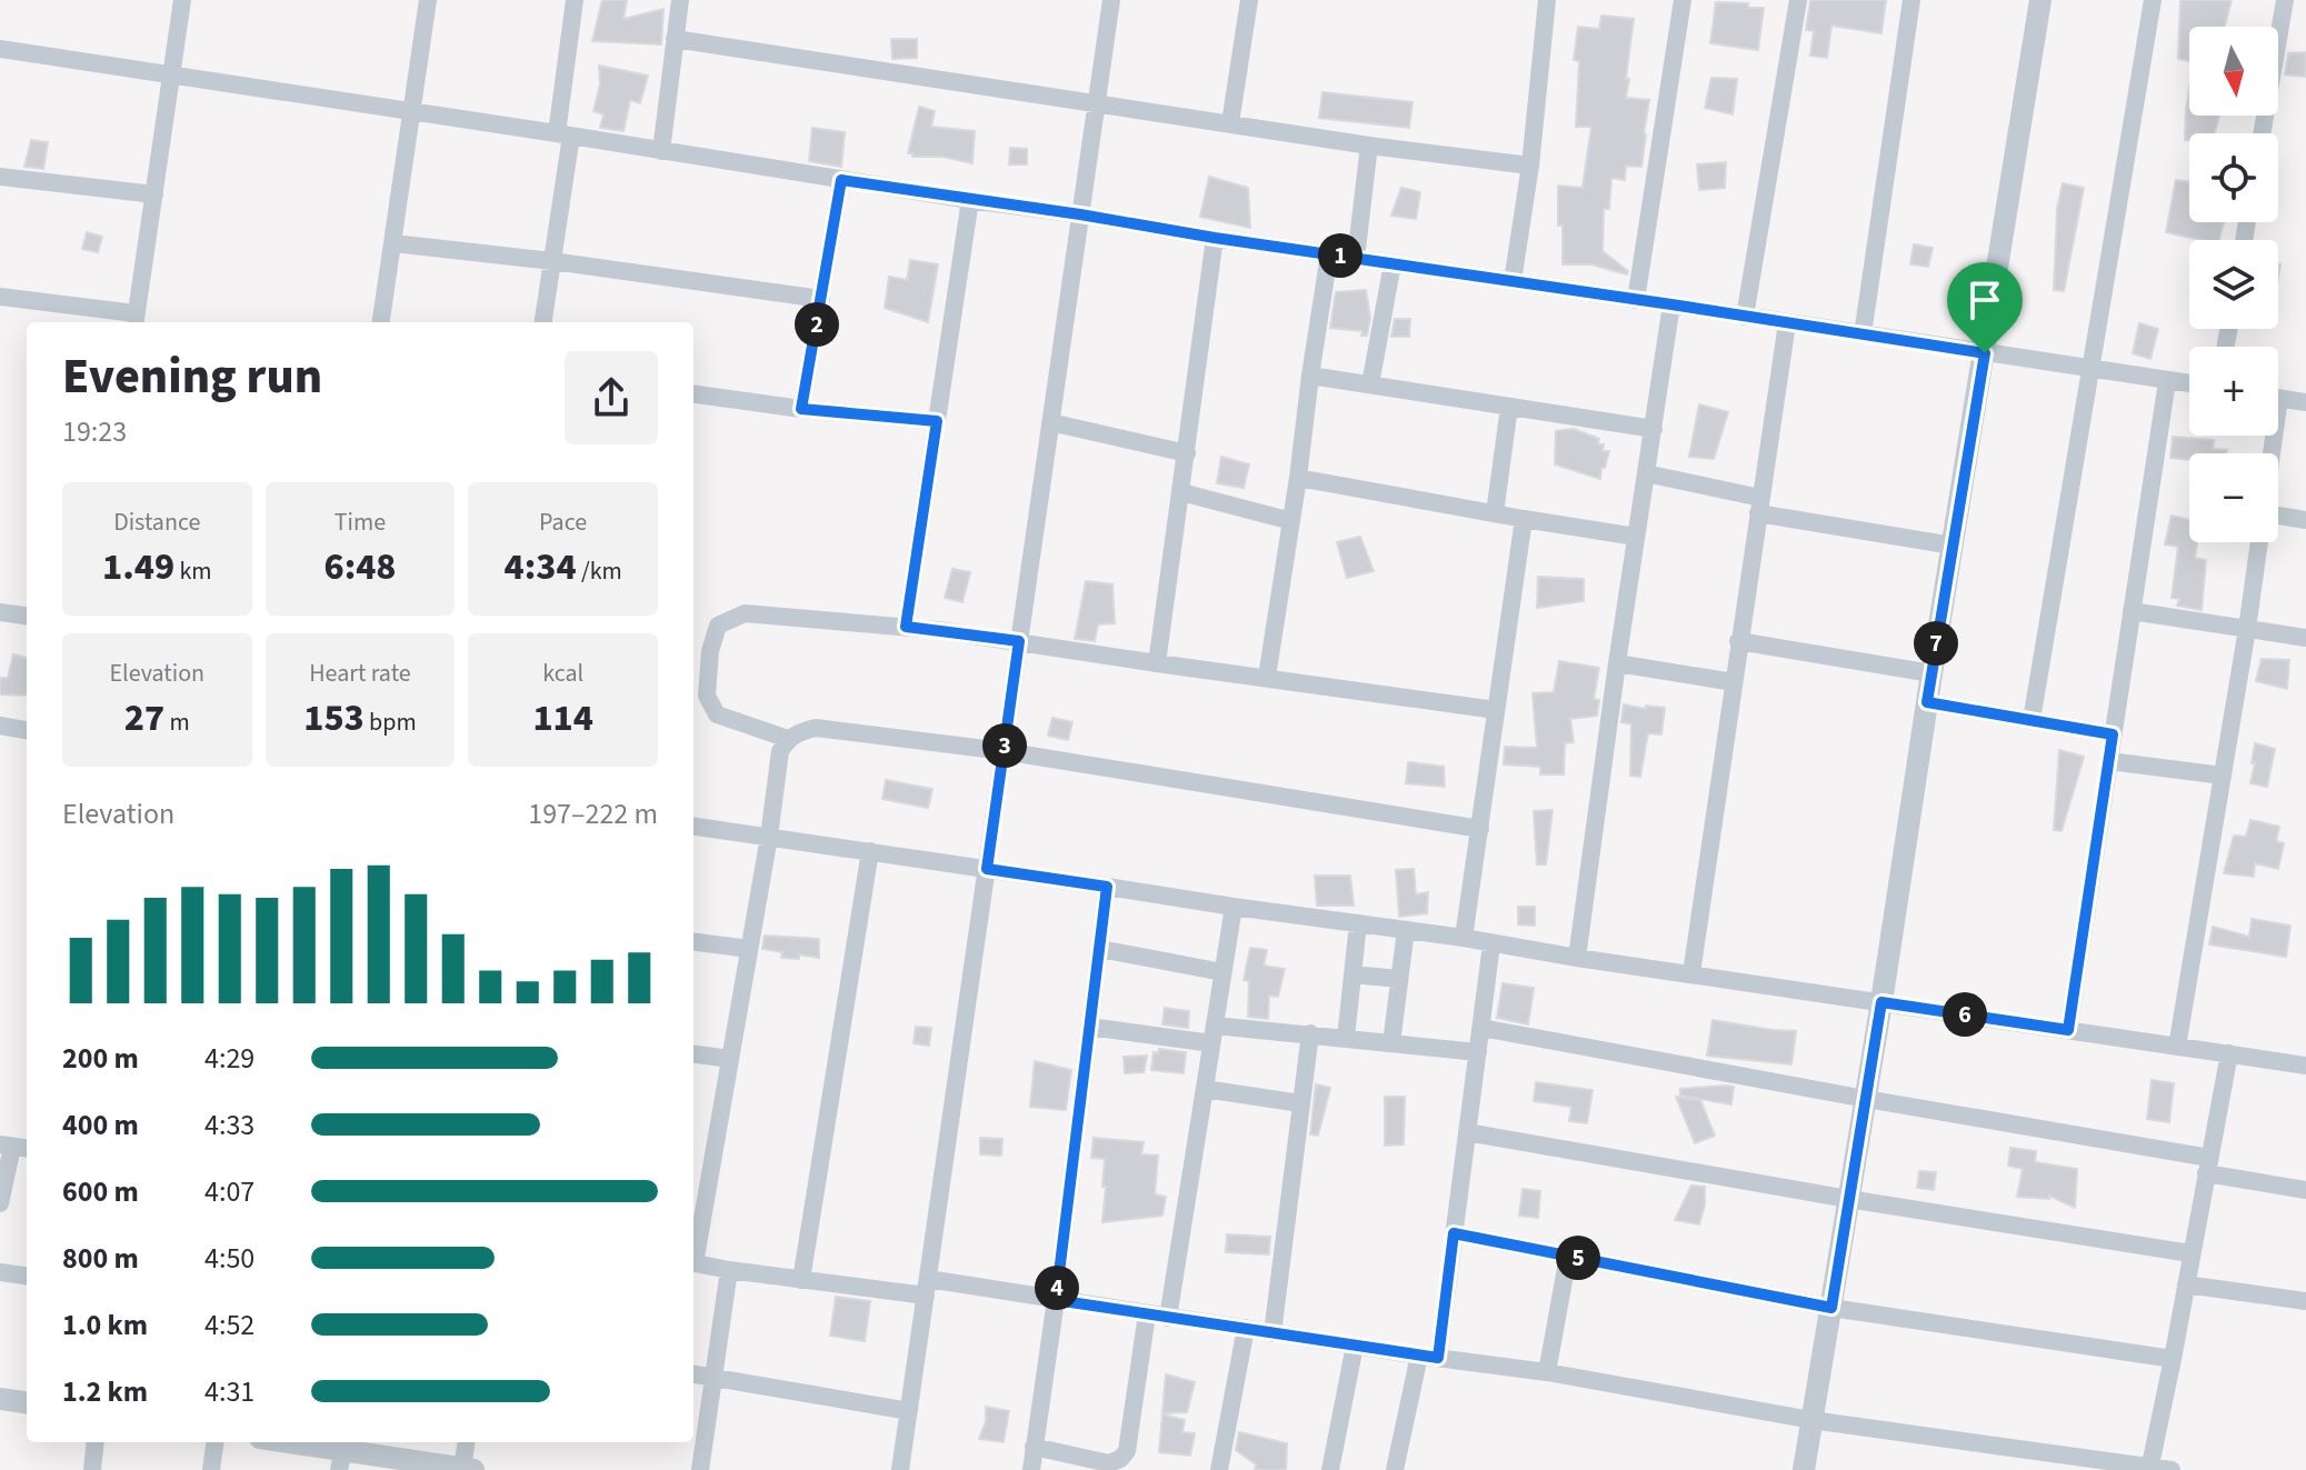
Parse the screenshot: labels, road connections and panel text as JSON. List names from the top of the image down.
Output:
{
  "north": "bottom",
  "page": {
    "map_buttons": ["+", "−"],
    "pins": [
      "1",
      "2",
      "7",
      "3",
      "6",
      "5",
      "4"
    ],
    "heading": ["Evening run", "19:23"],
    "stats": [
      ["Distance", "1.49 km"],
      ["Time", "6:48"],
      ["Pace", "4:34 /km"],
      ["Elevation", "27 m"],
      ["Heart rate", "153 bpm"],
      ["kcal", "114"]
    ],
    "chart": ["Elevation", "197–222 m"],
    "list": [
      {
        "name": "200 m",
        "note": "4:29"
      },
      {
        "name": "400 m",
        "note": "4:33"
      },
      {
        "name": "600 m",
        "note": "4:07"
      },
      {
        "name": "800 m",
        "note": "4:50"
      },
      {
        "name": "1.0 km",
        "note": "4:52"
      },
      {
        "name": "1.2 km",
        "note": "4:31"
      }
    ]
  }
}
